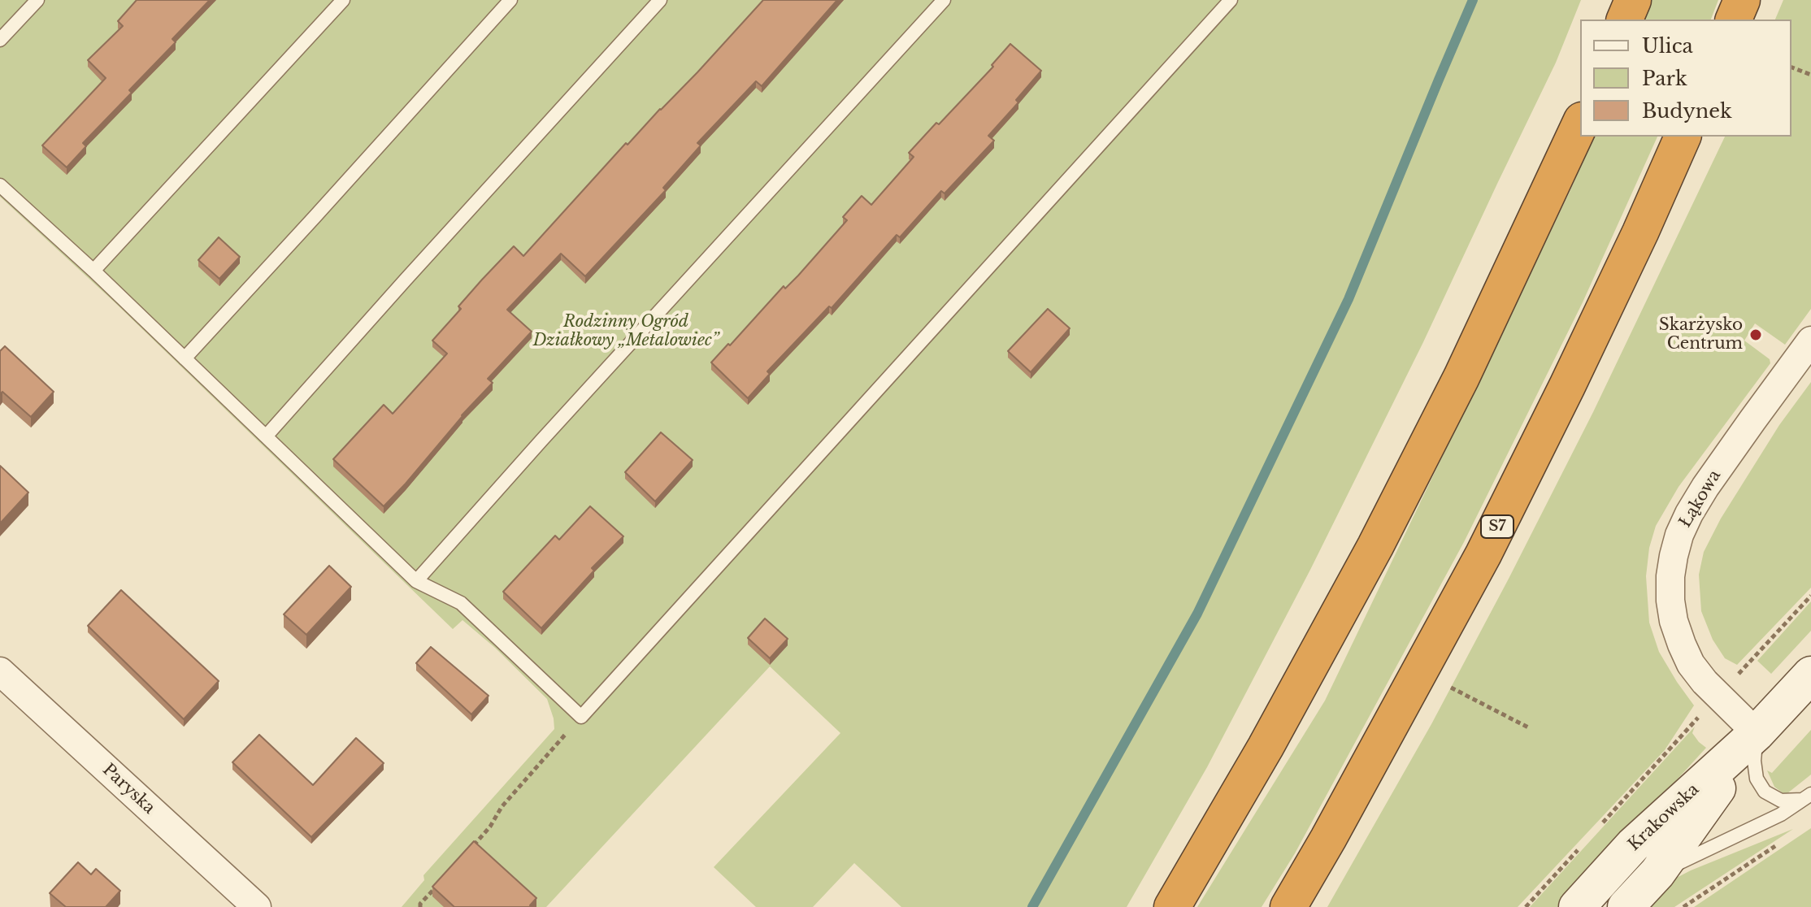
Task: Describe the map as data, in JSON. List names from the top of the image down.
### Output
{
  "streets": {
    "highway": ["S7"],
    "street": ["Łąkowa", "Paryska", "Krakowska"]
  },
  "crossings": [
    ["Łąkowa", "Krakowska"]
  ],
  "parks": ["Rodzinny Ogród Działkowy „Metalowiec”"],
  "places": ["Skarżysko Centrum"],
  "legend": ["Ulica", "Park", "Budynek"]
}
